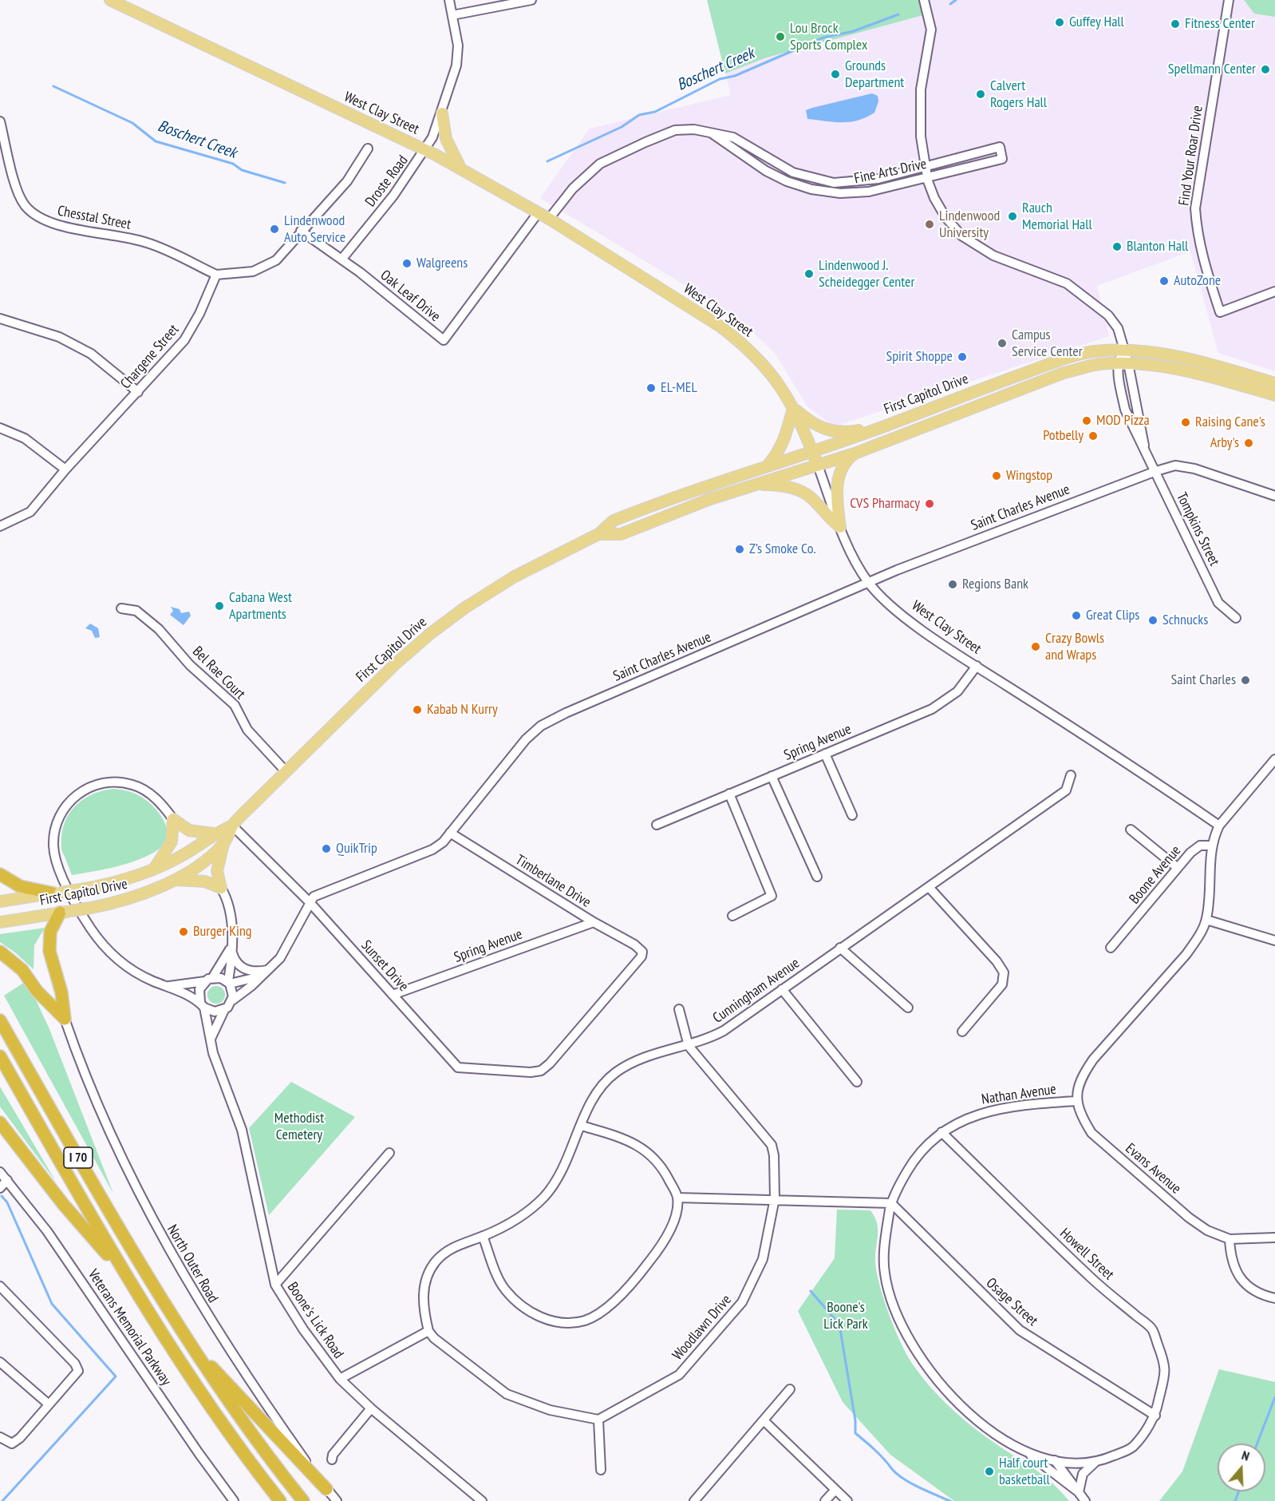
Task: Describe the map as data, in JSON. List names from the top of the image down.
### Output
{
  "streets": {
    "highway": ["I 70"],
    "main road": ["West Clay Street", "First Capitol Drive"],
    "street": [
      "Find Your Roar Drive",
      "Fine Arts Drive",
      "Droste Road",
      "Chesstal Street",
      "Oak Leaf Drive",
      "Chargene Street",
      "Saint Charles Avenue",
      "Tompkins Street",
      "Bel Rae Court",
      "Spring Avenue",
      "Boone Avenue",
      "Timberlane Drive",
      "Sunset Drive",
      "Cunningham Avenue",
      "Nathan Avenue",
      "Evans Avenue",
      "Howell Street",
      "North Outer Road",
      "Osage Street",
      "Boone's Lick Road",
      "Veterans Memorial Parkway",
      "Woodlawn Drive"
    ]
  },
  "crossings": [
    ["West Clay Street", "Fine Arts Drive"],
    ["West Clay Street", "Droste Road"],
    ["West Clay Street", "Oak Leaf Drive"],
    ["West Clay Street", "First Capitol Drive"],
    ["West Clay Street", "Saint Charles Avenue"],
    ["West Clay Street", "Spring Avenue"],
    ["Droste Road", "Oak Leaf Drive"],
    ["Chesstal Street", "Chargene Street"],
    ["First Capitol Drive", "Tompkins Street"],
    ["First Capitol Drive", "Bel Rae Court"],
    ["First Capitol Drive", "Sunset Drive"],
    ["Saint Charles Avenue", "Tompkins Street"],
    ["Saint Charles Avenue", "Timberlane Drive"],
    ["Saint Charles Avenue", "Sunset Drive"],
    ["Saint Charles Avenue", "Boone's Lick Road"],
    ["Spring Avenue", "Timberlane Drive"],
    ["Spring Avenue", "Sunset Drive"],
    ["Boone Avenue", "Nathan Avenue"],
    ["Timberlane Drive", "Sunset Drive"],
    ["Cunningham Avenue", "Woodlawn Drive"],
    ["Nathan Avenue", "Evans Avenue"],
    ["Nathan Avenue", "Howell Street"],
    ["Nathan Avenue", "Osage Street"],
    ["Howell Street", "Osage Street"]
  ],
  "water": ["Boschert Creek"],
  "parks": ["Methodist Cemetery", "Boone's Lick Park"],
  "places": [
    "Guffey Hall",
    "Fitness Center",
    "Lou Brock Sports Complex",
    "Spellmann Center",
    "Grounds Department",
    "Calvert Rogers Hall",
    "Rauch Memorial Hall",
    "Lindenwood University",
    "Lindenwood Auto Service",
    "Blanton Hall",
    "Walgreens",
    "Lindenwood J. Scheidegger Center",
    "AutoZone",
    "Campus Service Center",
    "Spirit Shoppe",
    "EL-MEL",
    "MOD Pizza",
    "Raising Cane's",
    "Potbelly",
    "Arby's",
    "Wingstop",
    "CVS Pharmacy",
    "Z’s Smoke Co.",
    "Regions Bank",
    "Cabana West Apartments",
    "Great Clips",
    "Schnucks",
    "Crazy Bowls and Wraps",
    "Saint Charles",
    "Kabab N Kurry",
    "QuikTrip",
    "Burger King",
    "Half court basketball"
  ],
  "north": "top"
}
